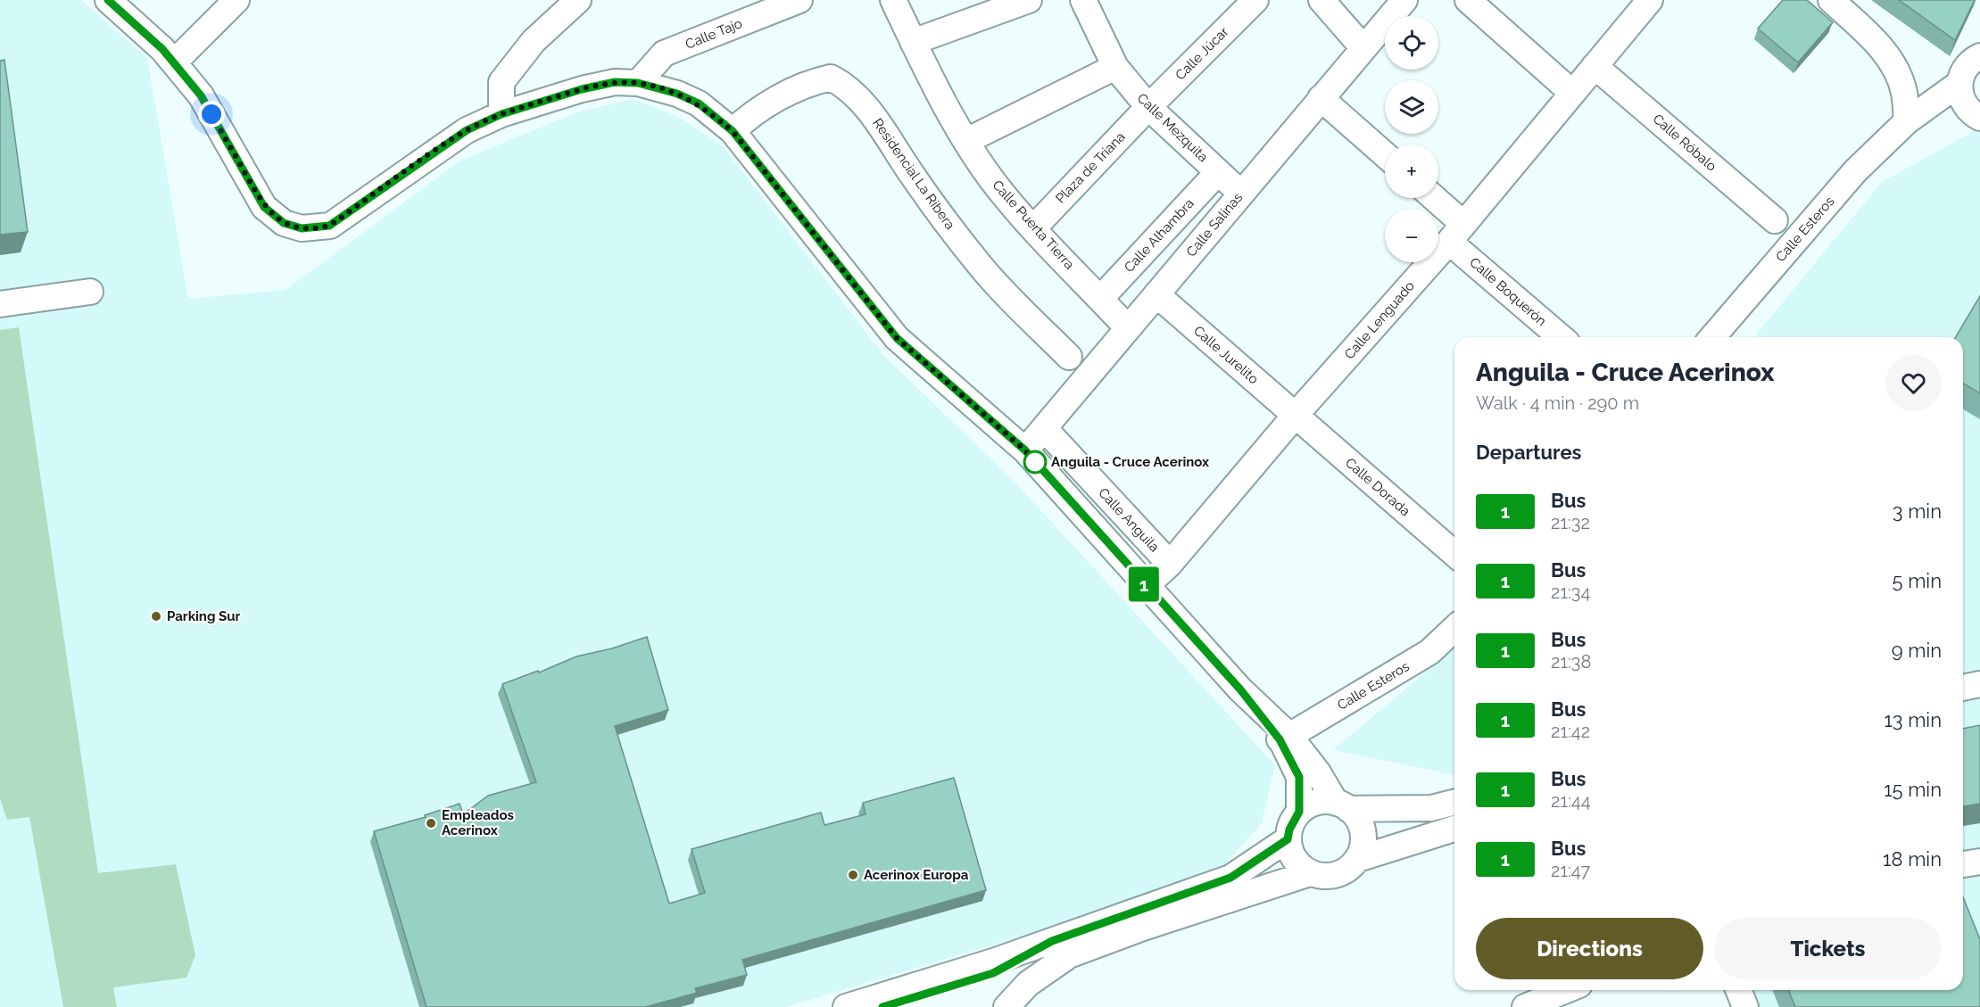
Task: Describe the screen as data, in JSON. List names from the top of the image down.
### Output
{
  "streets": {
    "street": [
      "Calle Tajo",
      "Calle Júcar",
      "Calle Mezquita",
      "Calle Róbalo",
      "Plaza de Triana",
      "Residencial La Ribera",
      "Calle Puerta Tierra",
      "Calle Salinas",
      "Calle Esteros",
      "Calle Alhambra",
      "Calle Boquerón",
      "Calle Lenguado",
      "Calle Jurelito",
      "Calle Dorada",
      "Calle Anguila"
    ]
  },
  "crossings": [
    ["Calle Júcar", "Calle Mezquita"],
    ["Calle Júcar", "Plaza de Triana"],
    ["Calle Mezquita", "Plaza de Triana"],
    ["Calle Mezquita", "Calle Salinas"],
    ["Calle Mezquita", "Calle Alhambra"],
    ["Calle Róbalo", "Calle Lenguado"],
    ["Plaza de Triana", "Calle Puerta Tierra"],
    ["Calle Puerta Tierra", "Calle Salinas"],
    ["Calle Puerta Tierra", "Calle Alhambra"],
    ["Calle Salinas", "Calle Jurelito"],
    ["Calle Salinas", "Calle Anguila"],
    ["Calle Boquerón", "Calle Lenguado"],
    ["Calle Lenguado", "Calle Jurelito"],
    ["Calle Lenguado", "Calle Dorada"],
    ["Calle Lenguado", "Calle Anguila"],
    ["Calle Jurelito", "Calle Dorada"]
  ],
  "places": [
    "Anguila - Cruce Acerinox",
    "Parking Sur",
    "Empleados Acerinox",
    "Acerinox Europa"
  ],
  "lines": ["bus line 1"],
  "page": {
    "on_map": "1",
    "map_buttons": ["+", "−"],
    "heading": [
      ["Anguila - Cruce Acerinox", "Walk · 4 min · 290 m"],
      "Departures"
    ],
    "list": [
      {
        "mark": "1",
        "name": "Bus",
        "note": "21:32",
        "value": "3 min"
      },
      {
        "mark": "1",
        "name": "Bus",
        "note": "21:34",
        "value": "5 min"
      },
      {
        "mark": "1",
        "name": "Bus",
        "note": "21:38",
        "value": "9 min"
      },
      {
        "mark": "1",
        "name": "Bus",
        "note": "21:42",
        "value": "13 min"
      },
      {
        "mark": "1",
        "name": "Bus",
        "note": "21:44",
        "value": "15 min"
      },
      {
        "mark": "1",
        "name": "Bus",
        "note": "21:47",
        "value": "18 min"
      }
    ],
    "buttons": ["Directions", "Tickets"]
  }
}
